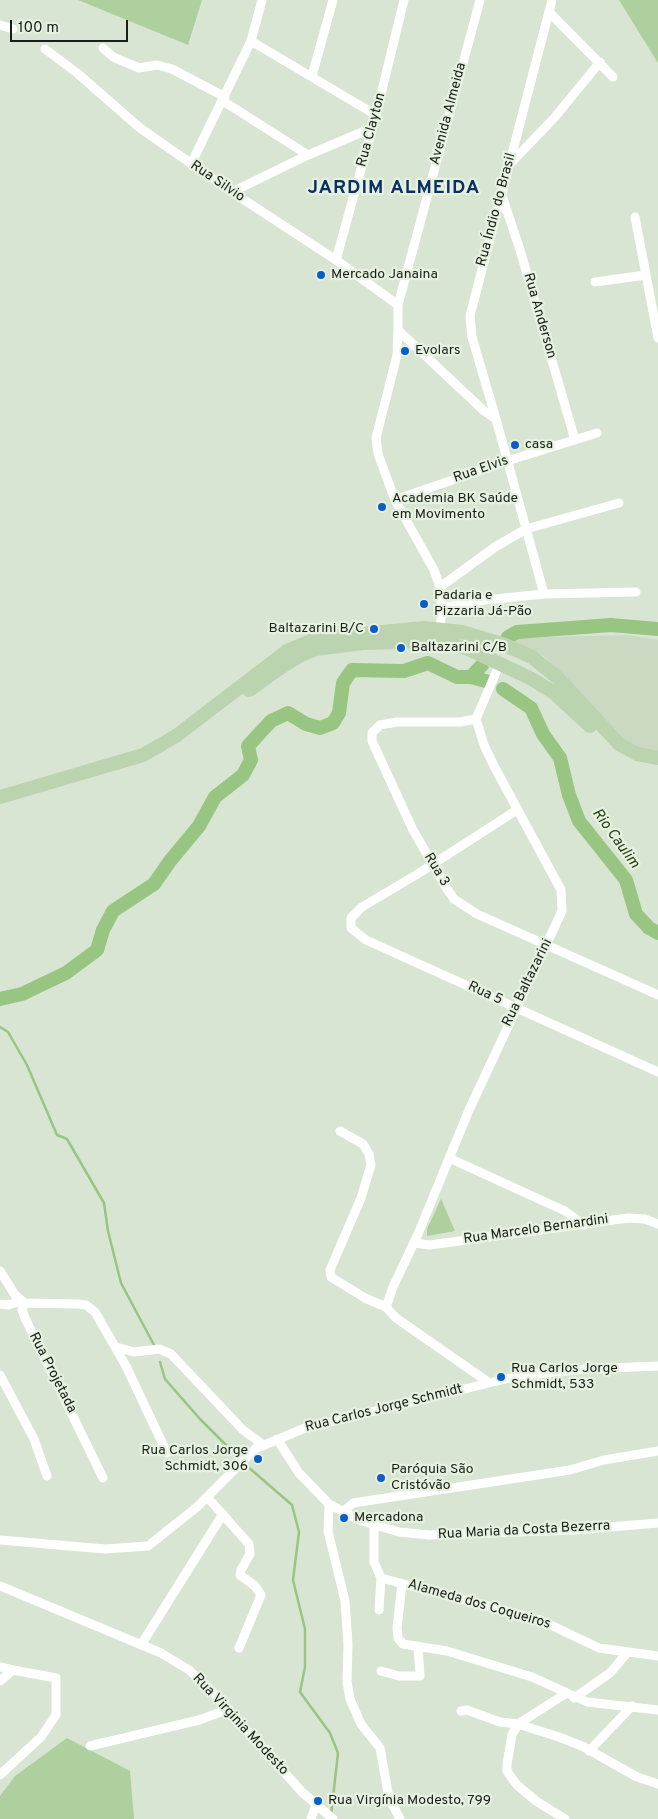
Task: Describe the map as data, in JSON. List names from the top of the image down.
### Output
{
  "streets": {
    "street": [
      "Avenida Almeida",
      "Rua Clayton",
      "Rua Silvio",
      "Rua Índio do Brasil",
      "Rua Anderson",
      "Rua Elvis",
      "Rua 3",
      "Rua Baltazarini",
      "Rua 5",
      "Rua Marcelo Bernardini",
      "Rua Projetada",
      "Rua Carlos Jorge Schmidt",
      "Rua Maria da Costa Bezerra",
      "Alameda dos Coqueiros",
      "Rua Virginia Modesto"
    ]
  },
  "crossings": [
    ["Avenida Almeida", "Rua Silvio"],
    ["Rua Clayton", "Rua Silvio"],
    ["Rua Índio do Brasil", "Rua Anderson"],
    ["Rua Anderson", "Rua Elvis"],
    ["Rua 3", "Rua Baltazarini"],
    ["Rua 3", "Rua 5"],
    ["Rua Baltazarini", "Rua 5"],
    ["Rua Baltazarini", "Rua Marcelo Bernardini"],
    ["Rua Carlos Jorge Schmidt", "Rua Maria da Costa Bezerra"]
  ],
  "districts": ["JARDIM ALMEIDA"],
  "water": ["Rio Caulim"],
  "places": [
    "Mercado Janaina",
    "Evolars",
    "casa",
    "Academia BK Saúde em Movimento",
    "Padaria e Pizzaria Já-Pão",
    "Baltazarini B/C",
    "Baltazarini C/B",
    "Rua Carlos Jorge Schmidt, 533",
    "Rua Carlos Jorge Schmidt, 306",
    "Paróquia São Cristóvão",
    "Mercadona",
    "Rua Virgínia Modesto, 799"
  ],
  "scale_bar": "100 m"
}
